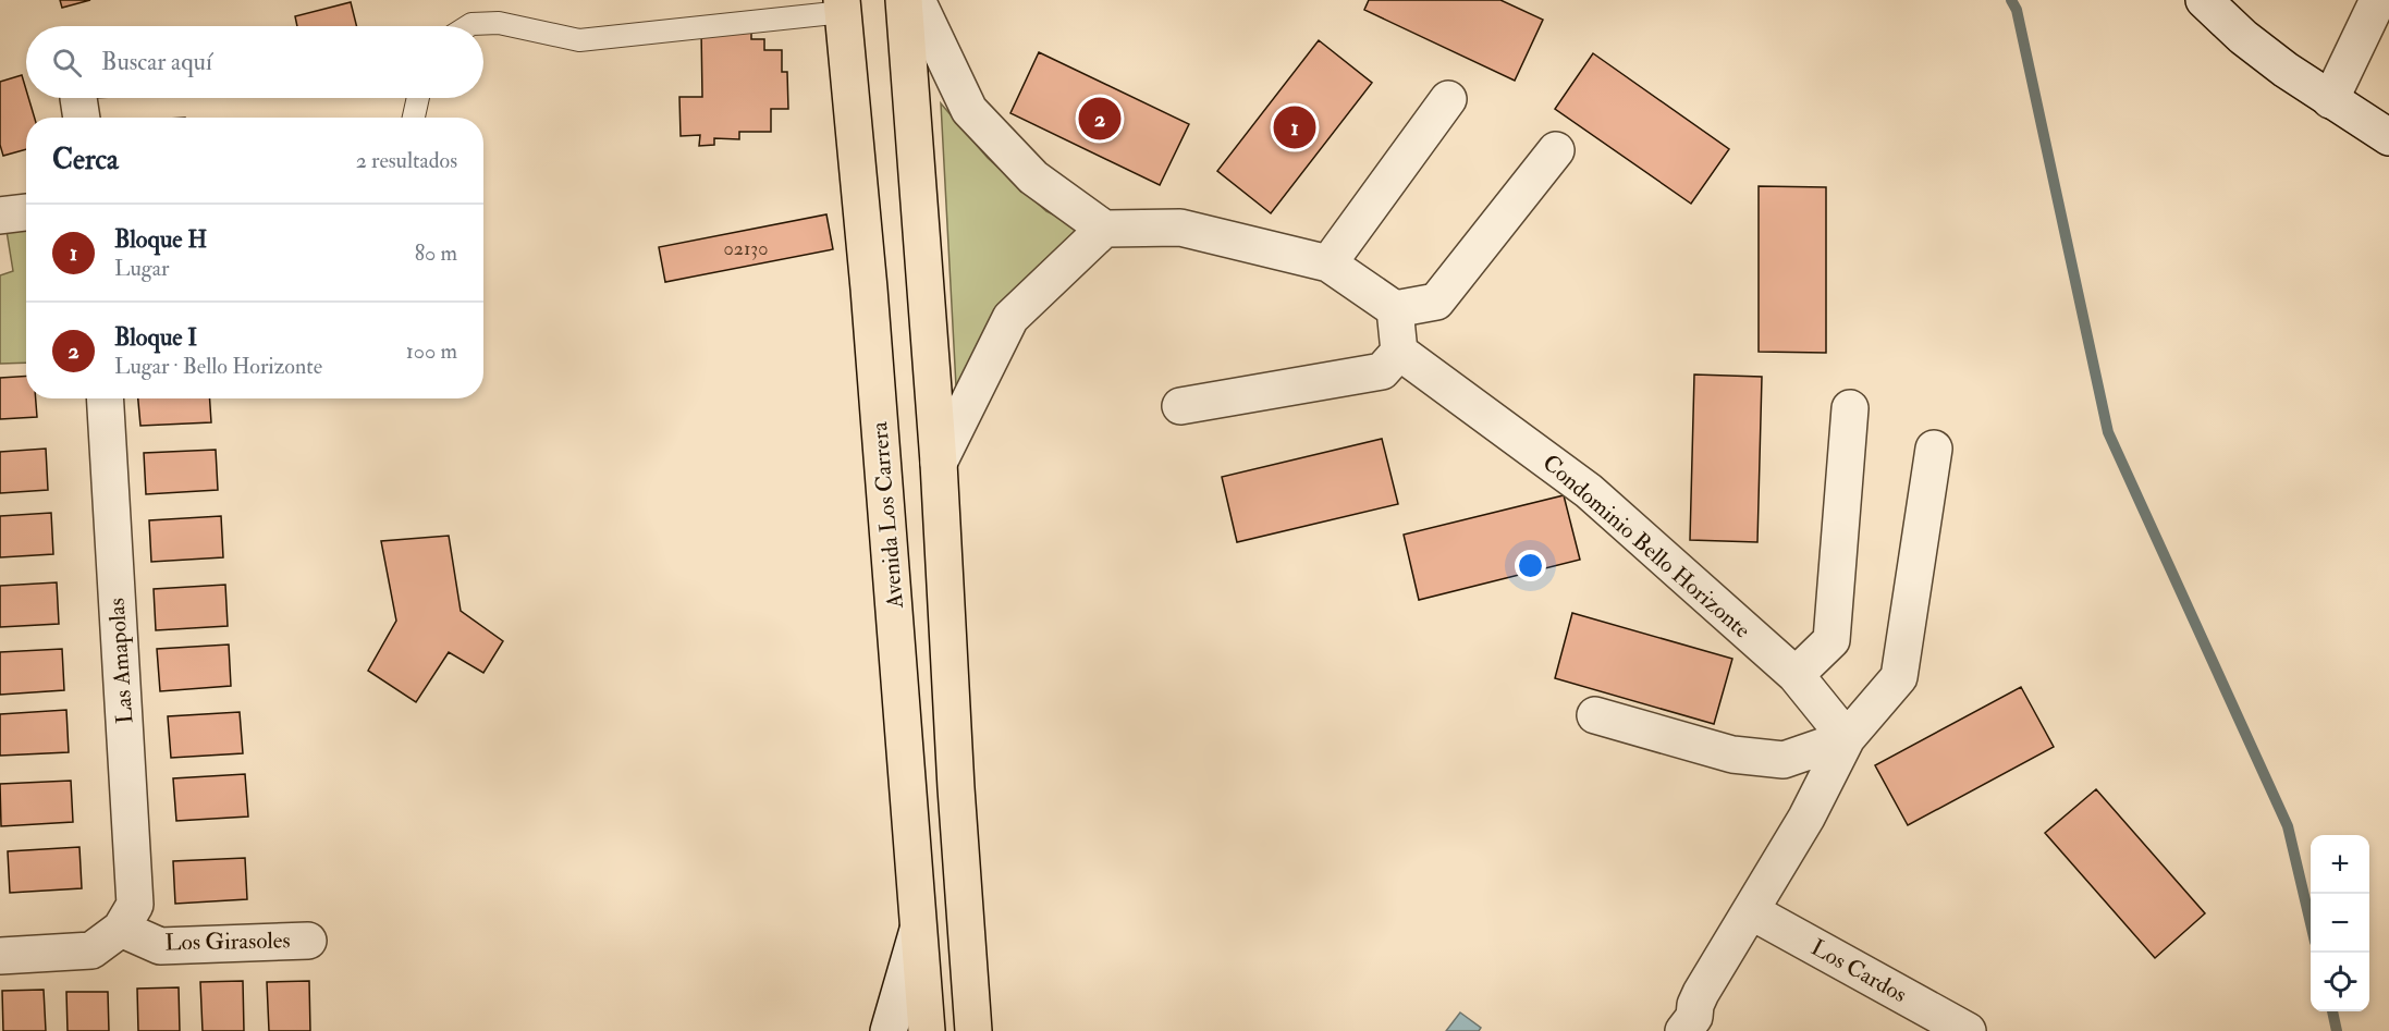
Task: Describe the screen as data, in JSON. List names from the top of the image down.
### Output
{
  "streets": {
    "main road": ["Avenida Los Carrera"],
    "street": [
      "Condominio Bello Horizonte",
      "Las Amapolas",
      "Los Girasoles",
      "Los Cardos"
    ]
  },
  "crossings": [
    ["Las Amapolas", "Los Girasoles"]
  ],
  "house_numbers": ["02130"],
  "page": {
    "search": "Buscar aquí",
    "pins": ["2", "1"],
    "heading": ["Cerca", "2 resultados"],
    "list": [
      {
        "mark": "1",
        "name": "Bloque H",
        "note": "Lugar",
        "value": "80 m"
      },
      {
        "mark": "2",
        "name": "Bloque I",
        "note": "Lugar · Bello Horizonte",
        "value": "100 m"
      }
    ],
    "map_buttons": ["+", "−"]
  }
}
